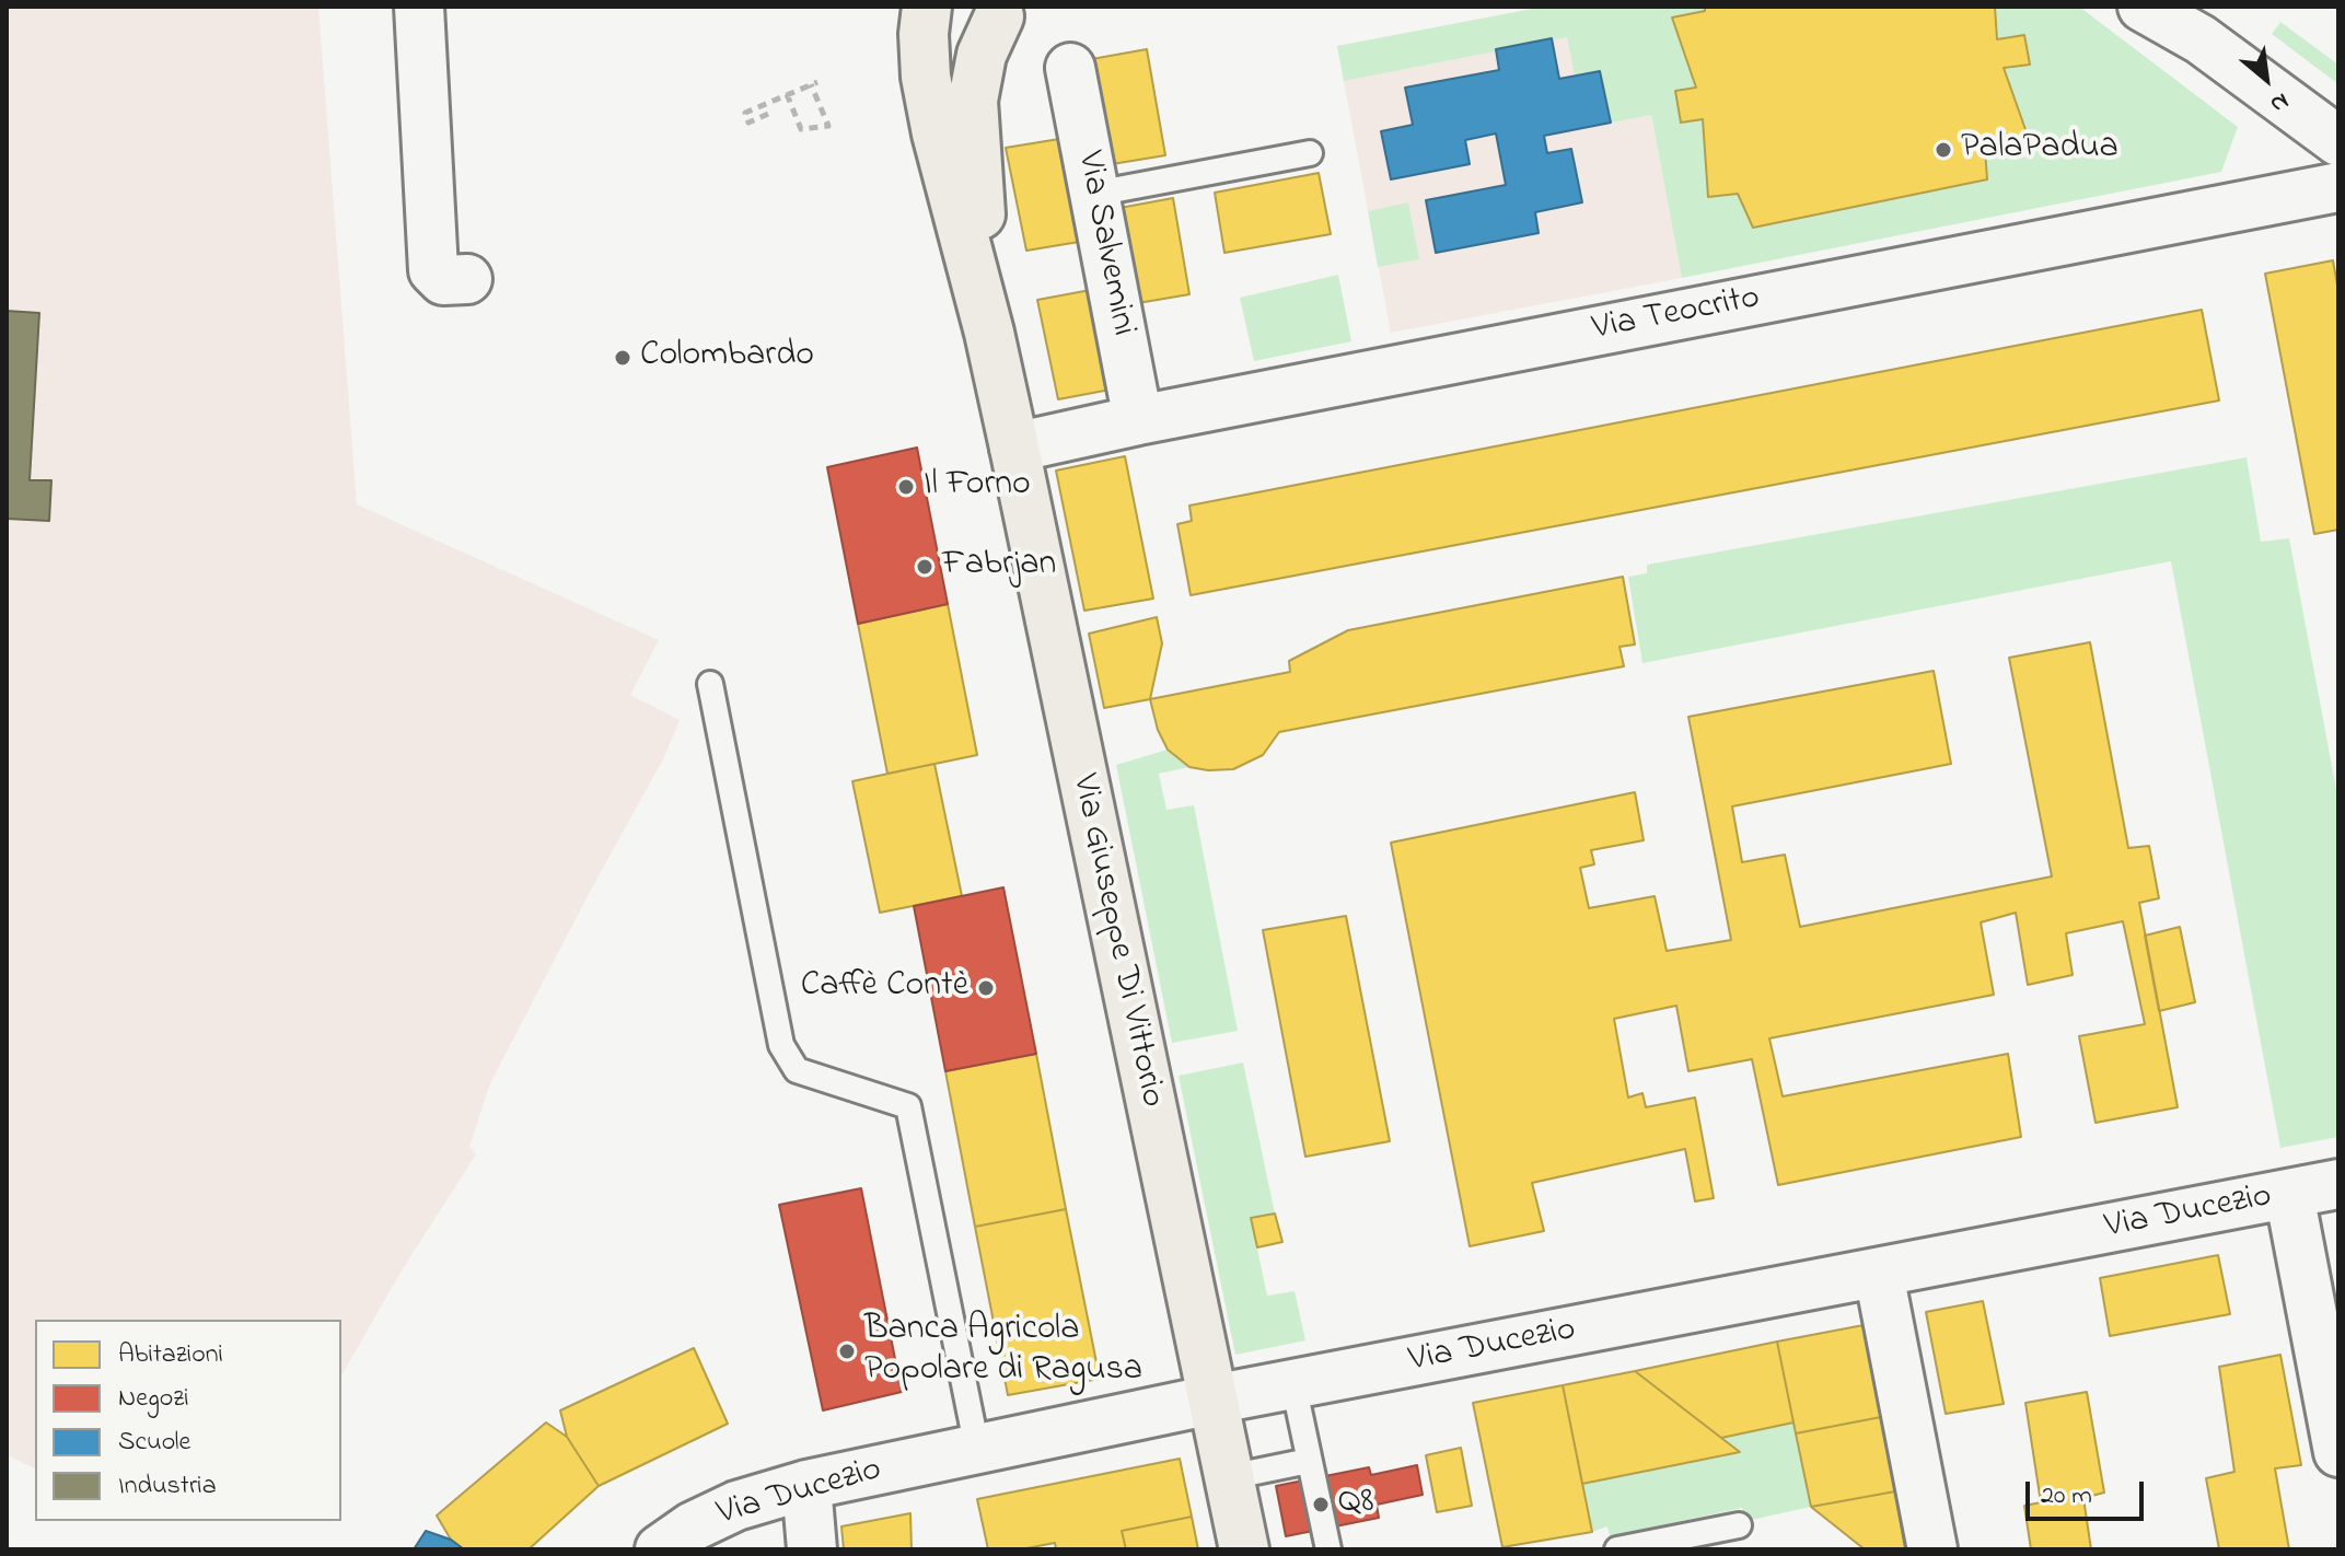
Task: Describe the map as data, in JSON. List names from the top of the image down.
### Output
{
  "streets": {
    "main road": ["Via Giuseppe Di Vittorio"],
    "street": ["Via Salvemini", "Via Teocrito", "Via Ducezio"]
  },
  "crossings": [
    ["Via Salvemini", "Via Teocrito"],
    ["Via Teocrito", "Via Giuseppe Di Vittorio"],
    ["Via Giuseppe Di Vittorio", "Via Ducezio"]
  ],
  "places": [
    "PalaPadua",
    "Colombardo",
    "Il Forno",
    "Fabrjan",
    "Caffè Contè",
    "Banca Agricola Popolare di Ragusa",
    "Q8"
  ],
  "legend": [
    "Abitazioni",
    "Negozi",
    "Scuole",
    "Industria"
  ],
  "scale_bar": "20 m",
  "north": "bottom right"
}
